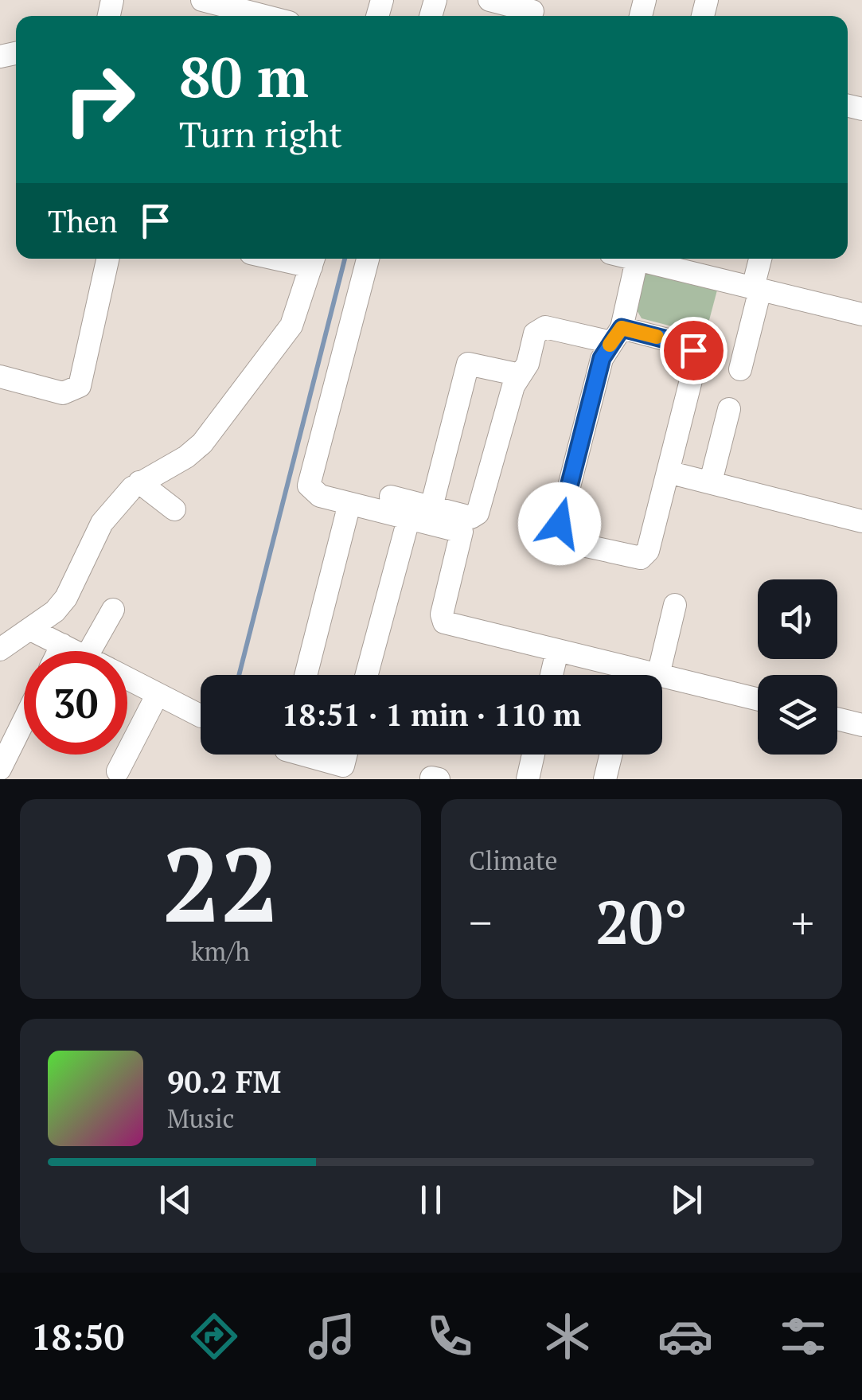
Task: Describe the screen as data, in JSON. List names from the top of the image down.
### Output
{
  "page": {
    "turn": ["80 m", "Turn right"],
    "then": "Then",
    "limit": "30",
    "trip": "18:51 · 1 min · 110 m",
    "tile": [
      ["22", "km/h"],
      "Climate"
    ],
    "heat": ["−", "20°", "+"],
    "song": ["90.2 FM", "Music"],
    "tabs": "18:50"
  }
}
